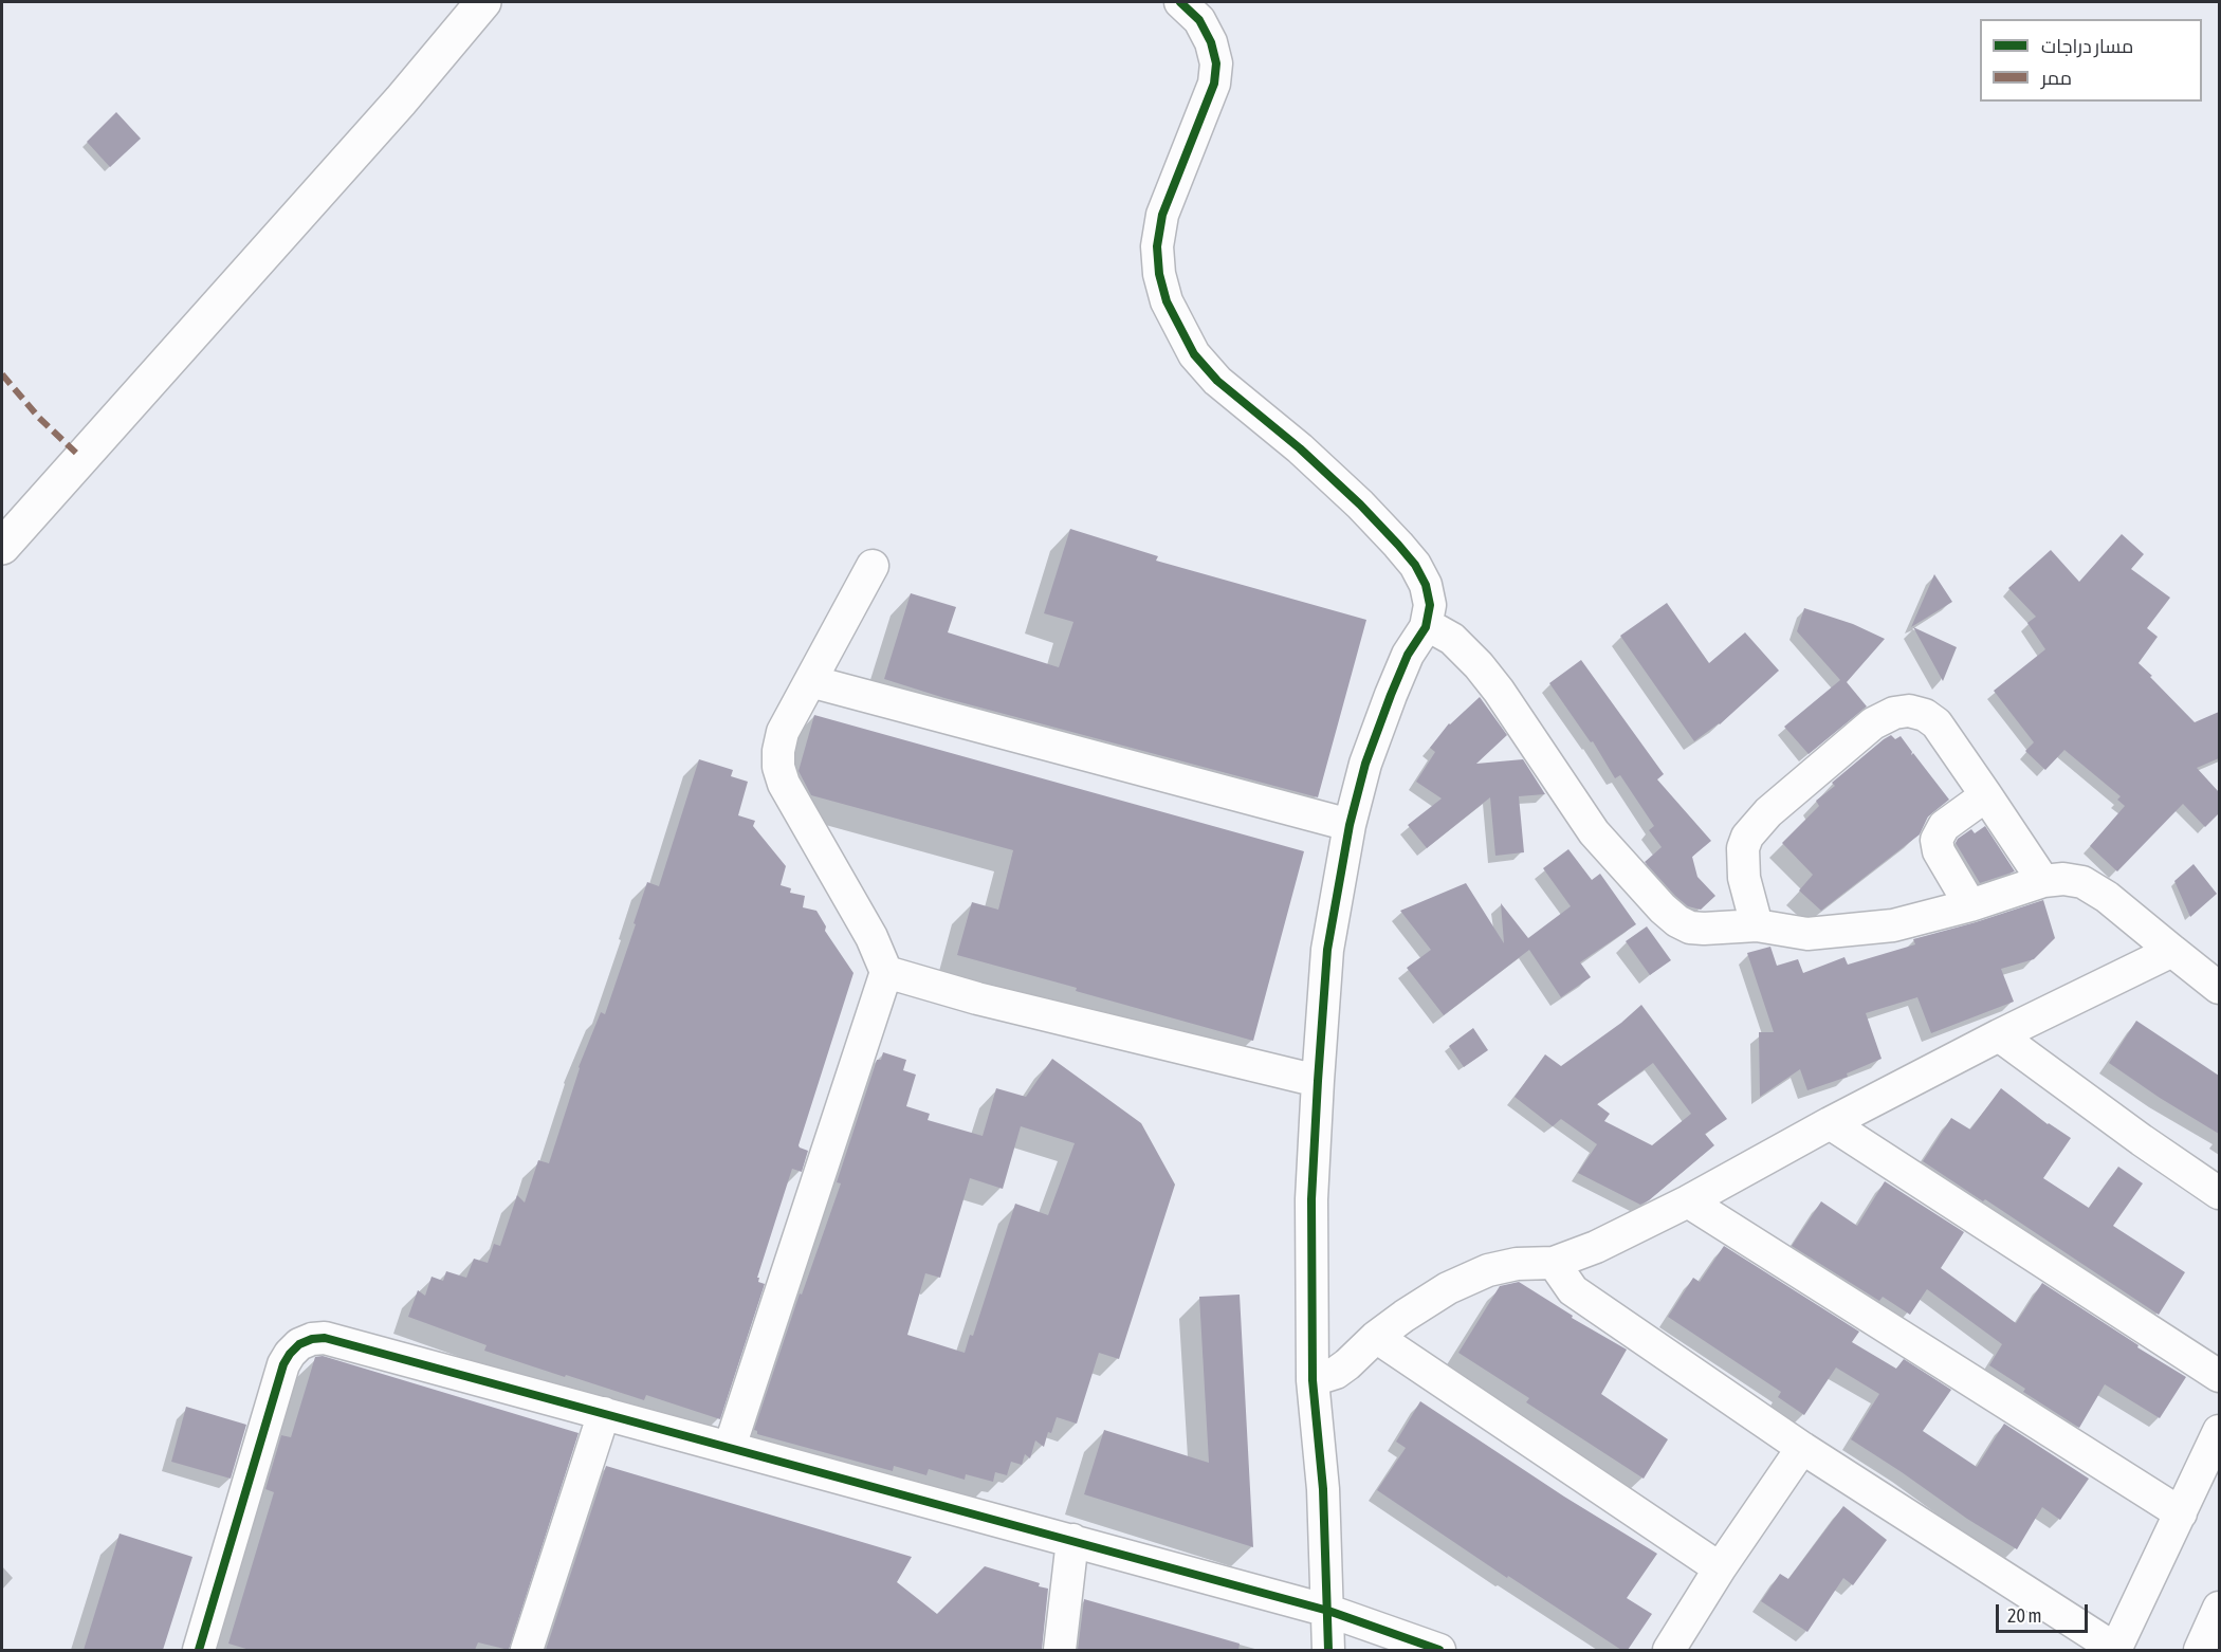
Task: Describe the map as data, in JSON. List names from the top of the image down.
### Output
{
  "legend": ["مسار دراجات", "ممر"],
  "scale_bar": "20 m"
}
